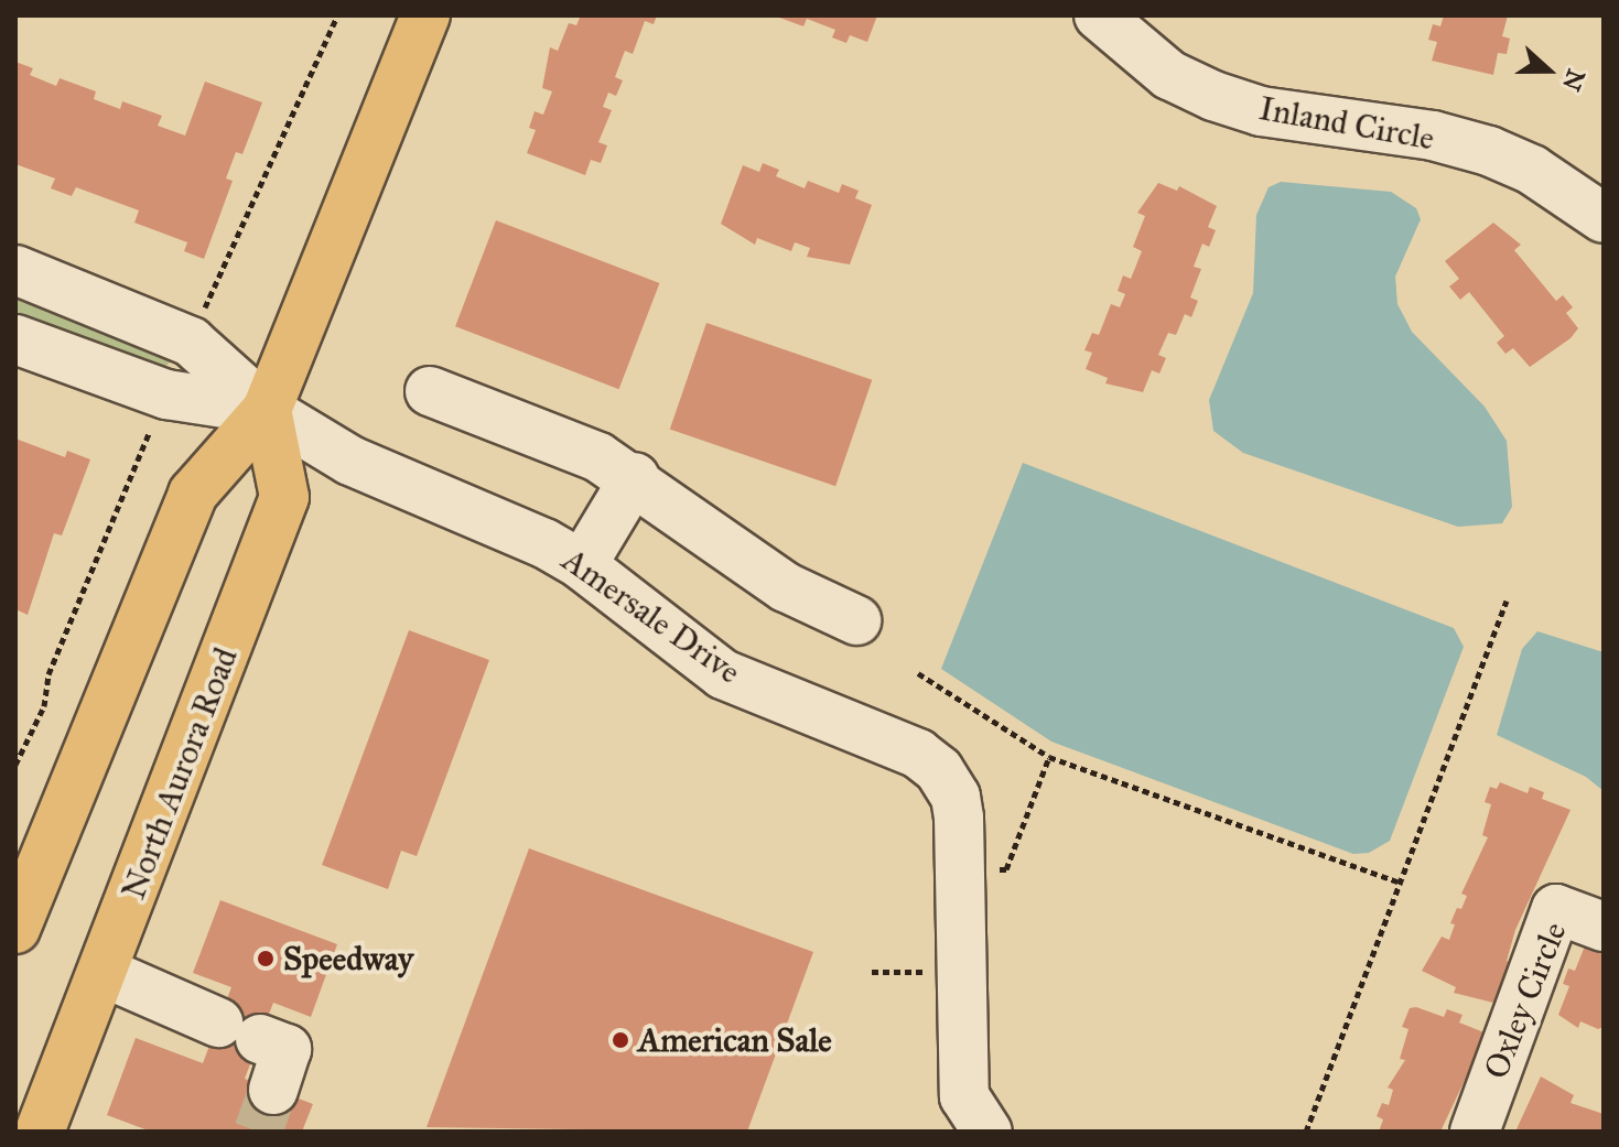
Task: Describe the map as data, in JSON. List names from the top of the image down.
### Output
{
  "streets": {
    "main road": ["North Aurora Road"],
    "street": ["Inland Circle", "Amersale Drive", "Oxley Circle"]
  },
  "crossings": [
    ["Amersale Drive", "North Aurora Road"]
  ],
  "places": ["Speedway", "American Sale"],
  "north": "right"
}
